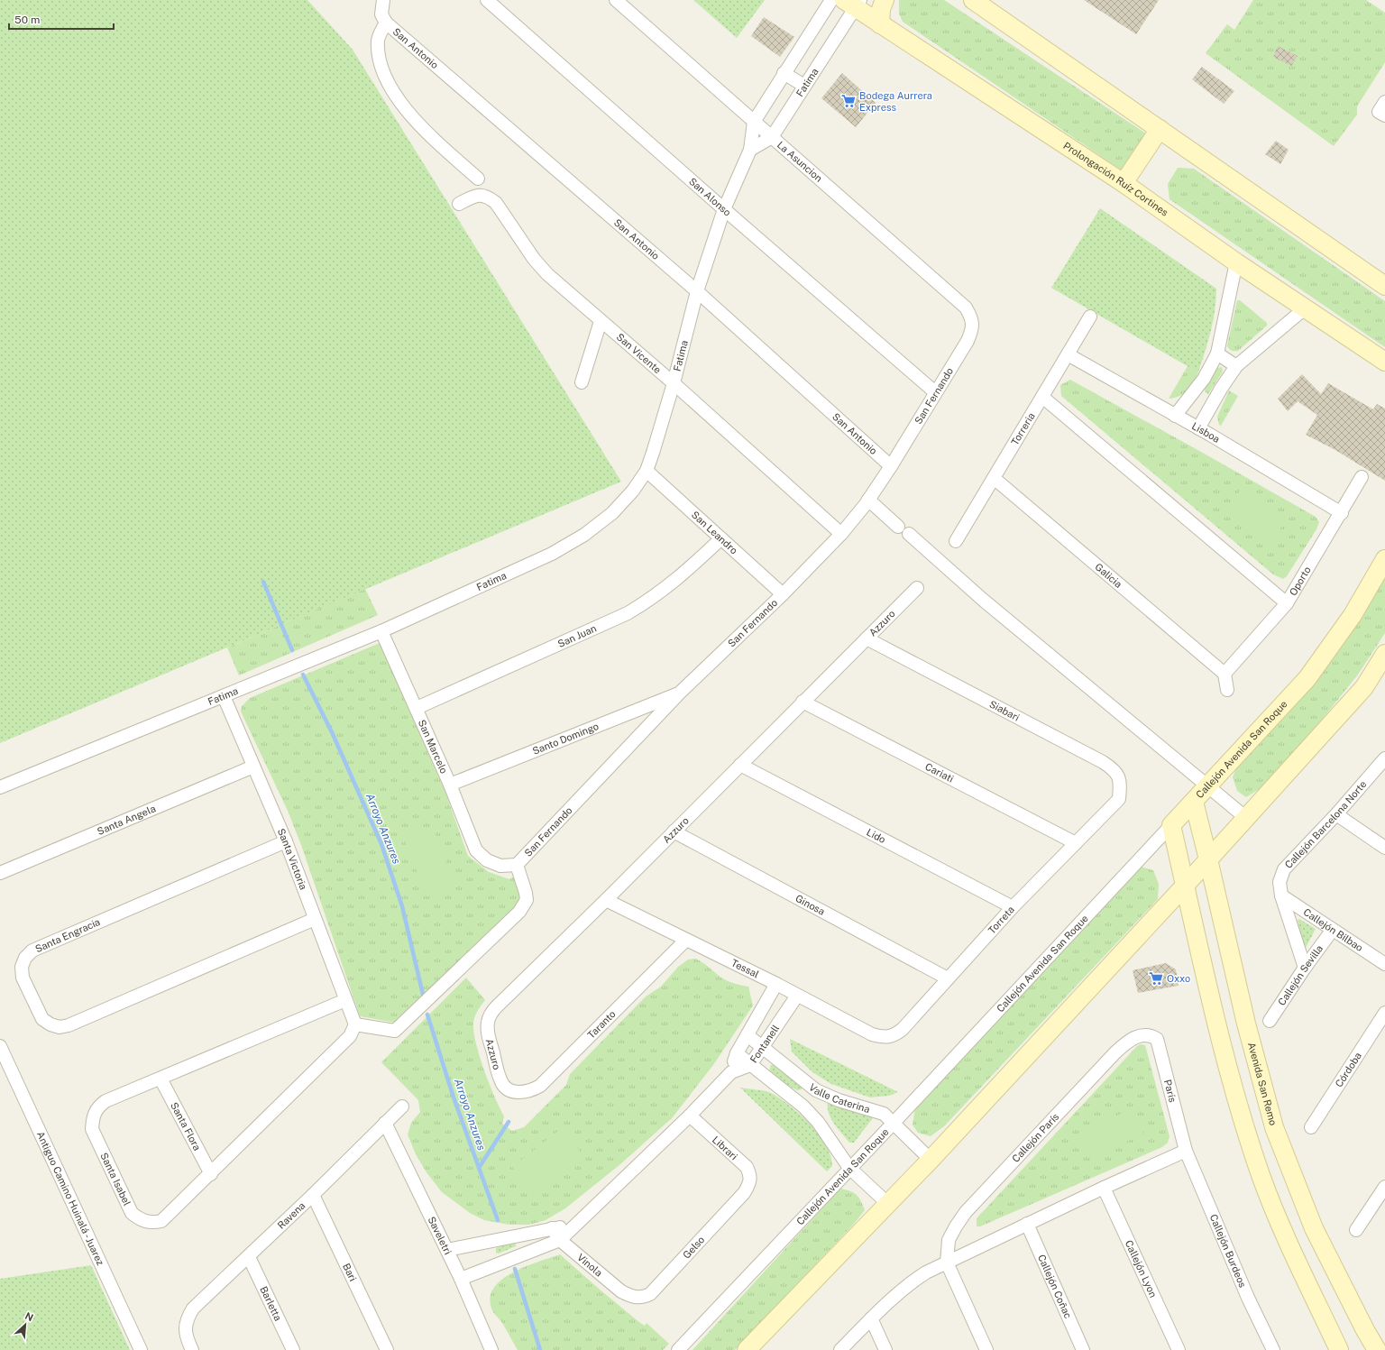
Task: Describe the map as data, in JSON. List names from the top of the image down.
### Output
{
  "streets": {
    "street": [
      "San Antonio",
      "Fatima",
      "La Asuncion",
      "Prolongación Ruíz Cortines",
      "San Alonso",
      "San Vicente",
      "San Fernando",
      "Torreria",
      "Lisboa",
      "San Leandro",
      "Galicia",
      "Oporto",
      "Azzuro",
      "San Juan",
      "Siabari",
      "Santo Domingo",
      "San Marcelo",
      "Callejón Avenida San Roque",
      "Cariati",
      "Santa Angela",
      "Callejón Barcelona Norte",
      "Lido",
      "Santa Victoria",
      "Ginosa",
      "Torreta",
      "Callejón Bilbao",
      "Santa Engracia",
      "Tessal",
      "Callejón Sevilla",
      "Taranto",
      "Fontanell",
      "Córdoba",
      "Avenida San Remo",
      "París",
      "Valle Caterina",
      "Santa Flora",
      "Callejón París",
      "Librari",
      "Santa Isabel",
      "Antiguo Camino Huinalá - Juarez",
      "Ravena",
      "Saveletri",
      "Gelso",
      "Callejón Burdeos",
      "Vinola",
      "Callejón Lyon",
      "Bari",
      "Callejón Coñac",
      "Barletta"
    ]
  },
  "crossings": [
    ["San Antonio", "Fatima"],
    ["San Antonio", "San Fernando"],
    ["Fatima", "La Asuncion"],
    ["Fatima", "Prolongación Ruíz Cortines"],
    ["Fatima", "San Alonso"],
    ["Fatima", "San Vicente"],
    ["Fatima", "San Leandro"],
    ["Fatima", "San Marcelo"],
    ["Fatima", "Santa Victoria"],
    ["La Asuncion", "San Fernando"],
    ["San Alonso", "San Fernando"],
    ["San Vicente", "San Fernando"],
    ["San Fernando", "San Leandro"],
    ["San Fernando", "Santo Domingo"],
    ["San Fernando", "San Marcelo"],
    ["Torreria", "Lisboa"],
    ["Torreria", "Galicia"],
    ["Lisboa", "Oporto"],
    ["San Leandro", "San Juan"],
    ["Galicia", "Oporto"],
    ["Azzuro", "Siabari"],
    ["Azzuro", "Cariati"],
    ["Azzuro", "Lido"],
    ["Azzuro", "Ginosa"],
    ["Azzuro", "Tessal"],
    ["Azzuro", "Taranto"],
    ["San Juan", "San Marcelo"],
    ["Siabari", "Torreta"],
    ["Santo Domingo", "San Marcelo"],
    ["Callejón Avenida San Roque", "Avenida San Remo"],
    ["Callejón Avenida San Roque", "Valle Caterina"],
    ["Cariati", "Torreta"],
    ["Santa Angela", "Santa Victoria"],
    ["Callejón Barcelona Norte", "Callejón Bilbao"],
    ["Callejón Barcelona Norte", "Callejón Sevilla"],
    ["Lido", "Torreta"],
    ["Santa Victoria", "Santa Engracia"],
    ["Santa Victoria", "Santa Isabel"],
    ["Ginosa", "Torreta"],
    ["Torreta", "Tessal"],
    ["Callejón Bilbao", "Callejón Sevilla"],
    ["Tessal", "Taranto"],
    ["Tessal", "Fontanell"],
    ["Fontanell", "Valle Caterina"],
    ["París", "Callejón París"],
    ["París", "Callejón Burdeos"],
    ["Santa Flora", "Santa Isabel"],
    ["Librari", "Gelso"],
    ["Ravena", "Saveletri"],
    ["Ravena", "Bari"],
    ["Ravena", "Barletta"],
    ["Gelso", "Vinola"]
  ],
  "water": ["Arroyo Anzures"],
  "places": {
    "supermarket": ["Bodega Aurrera Express", "Oxxo"]
  },
  "scale_bar": "50 m",
  "north": "top right"
}
